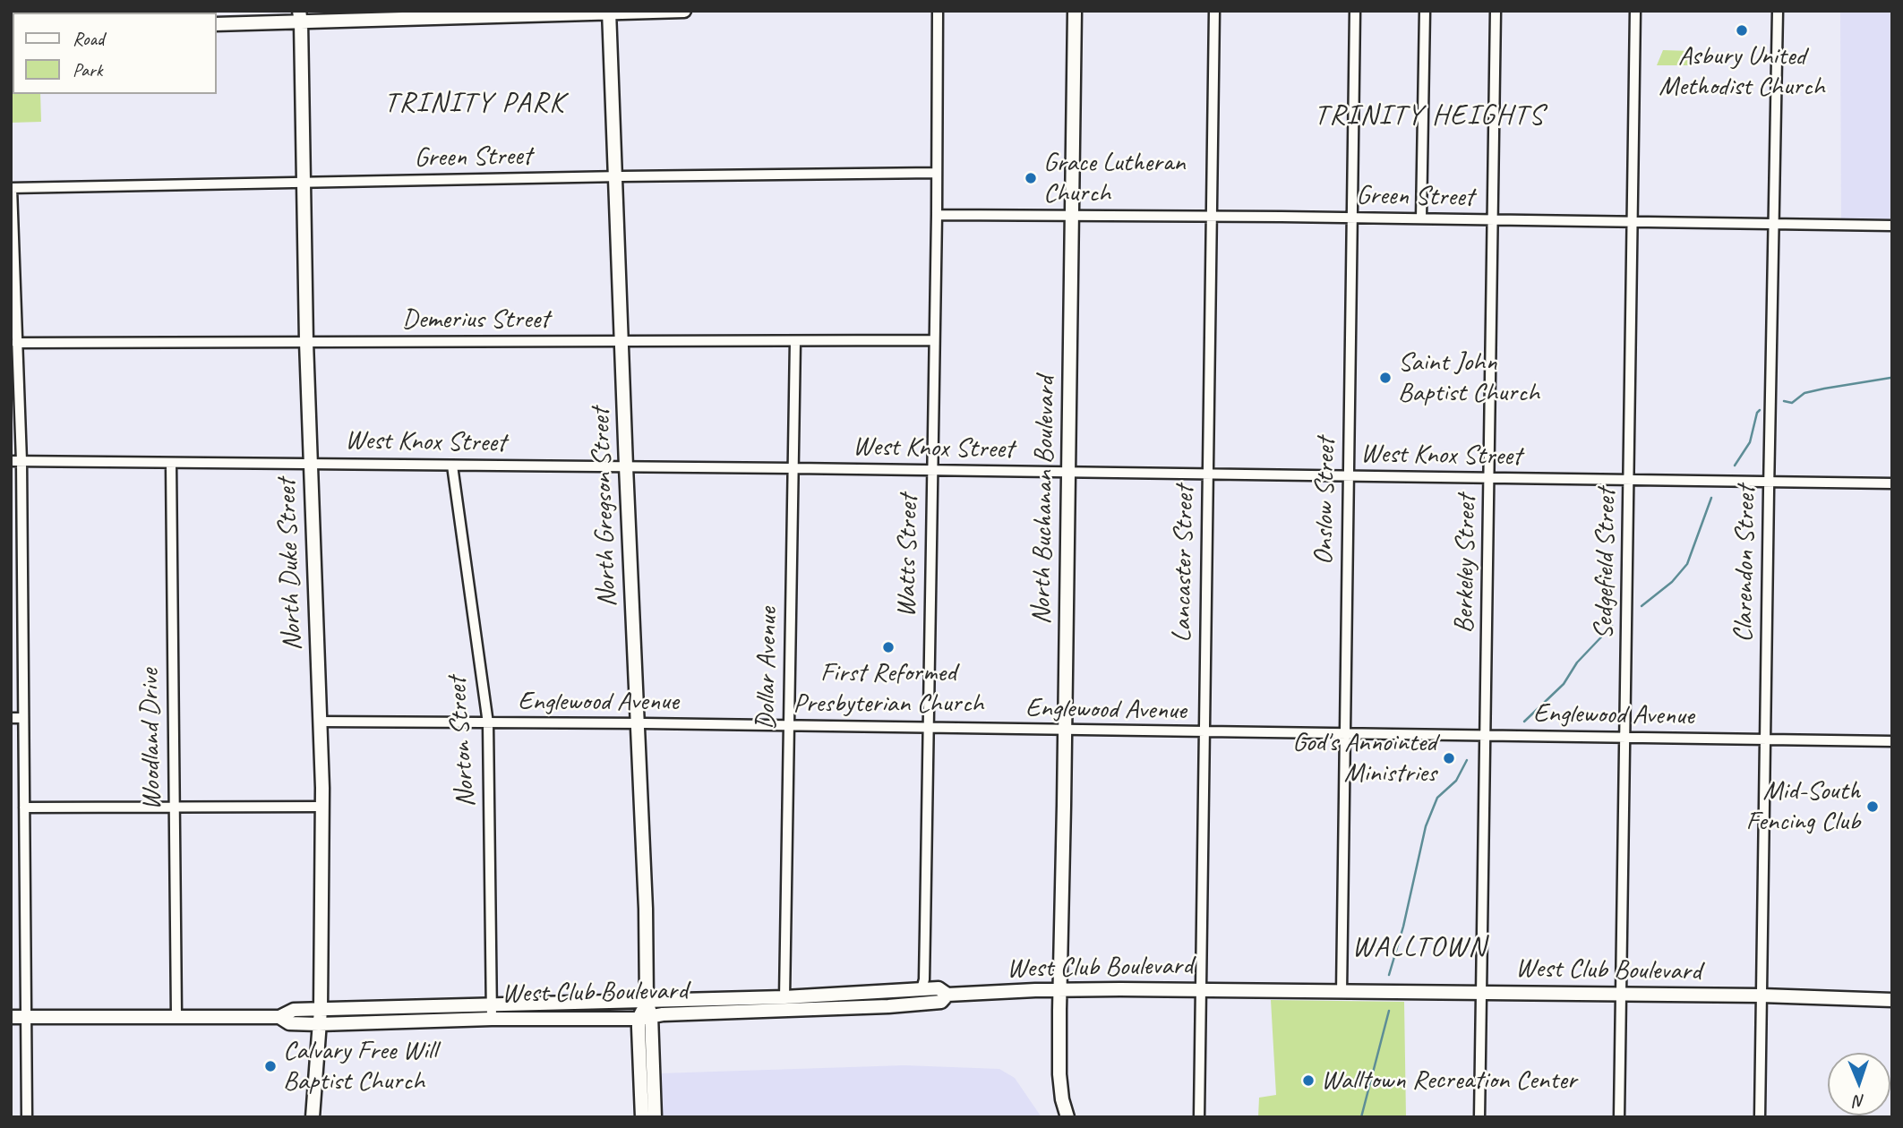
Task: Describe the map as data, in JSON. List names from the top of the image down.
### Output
{
  "streets": {
    "main road": [
      "North Buchanan Boulevard",
      "North Gregson Street",
      "North Duke Street",
      "West Club Boulevard"
    ],
    "street": [
      "Green Street",
      "Demerius Street",
      "West Knox Street",
      "Onslow Street",
      "Watts Street",
      "Lancaster Street",
      "Berkeley Street",
      "Sedgefield Street",
      "Clarendon Street",
      "Dollar Avenue",
      "Englewood Avenue",
      "Woodland Drive",
      "Norton Street"
    ]
  },
  "crossings": [
    ["Green Street", "North Buchanan Boulevard"],
    ["Green Street", "Onslow Street"],
    ["Green Street", "North Gregson Street"],
    ["Green Street", "Watts Street"],
    ["Green Street", "Lancaster Street"],
    ["Green Street", "Berkeley Street"],
    ["Green Street", "Sedgefield Street"],
    ["Green Street", "Clarendon Street"],
    ["Green Street", "North Duke Street"],
    ["Demerius Street", "North Gregson Street"],
    ["Demerius Street", "Watts Street"],
    ["Demerius Street", "North Duke Street"],
    ["Demerius Street", "Dollar Avenue"],
    ["West Knox Street", "North Buchanan Boulevard"],
    ["West Knox Street", "Onslow Street"],
    ["West Knox Street", "North Gregson Street"],
    ["West Knox Street", "Watts Street"],
    ["West Knox Street", "Lancaster Street"],
    ["West Knox Street", "Berkeley Street"],
    ["West Knox Street", "Sedgefield Street"],
    ["West Knox Street", "Clarendon Street"],
    ["West Knox Street", "North Duke Street"],
    ["West Knox Street", "Dollar Avenue"],
    ["West Knox Street", "Woodland Drive"],
    ["West Knox Street", "Norton Street"],
    ["North Buchanan Boulevard", "Englewood Avenue"],
    ["North Buchanan Boulevard", "West Club Boulevard"],
    ["Onslow Street", "Englewood Avenue"],
    ["Onslow Street", "West Club Boulevard"],
    ["North Gregson Street", "Englewood Avenue"],
    ["North Gregson Street", "West Club Boulevard"],
    ["Watts Street", "Englewood Avenue"],
    ["Watts Street", "West Club Boulevard"],
    ["Lancaster Street", "Englewood Avenue"],
    ["Lancaster Street", "West Club Boulevard"],
    ["Berkeley Street", "Englewood Avenue"],
    ["Berkeley Street", "West Club Boulevard"],
    ["Sedgefield Street", "Englewood Avenue"],
    ["Sedgefield Street", "West Club Boulevard"],
    ["Clarendon Street", "Englewood Avenue"],
    ["Clarendon Street", "West Club Boulevard"],
    ["North Duke Street", "Englewood Avenue"],
    ["North Duke Street", "West Club Boulevard"],
    ["Dollar Avenue", "Englewood Avenue"],
    ["Dollar Avenue", "West Club Boulevard"],
    ["Englewood Avenue", "Norton Street"],
    ["Woodland Drive", "West Club Boulevard"],
    ["Norton Street", "West Club Boulevard"]
  ],
  "districts": ["TRINITY PARK", "TRINITY HEIGHTS", "WALLTOWN"],
  "places": [
    "Asbury United Methodist Church",
    "Grace Lutheran Church",
    "Saint John Baptist Church",
    "First Reformed Presbyterian Church",
    "God's Annointed Ministries",
    "Mid-South Fencing Club",
    "Calvary Free Will Baptist Church",
    "Walltown Recreation Center"
  ],
  "legend": ["Road", "Park"],
  "north": "bottom"
}
